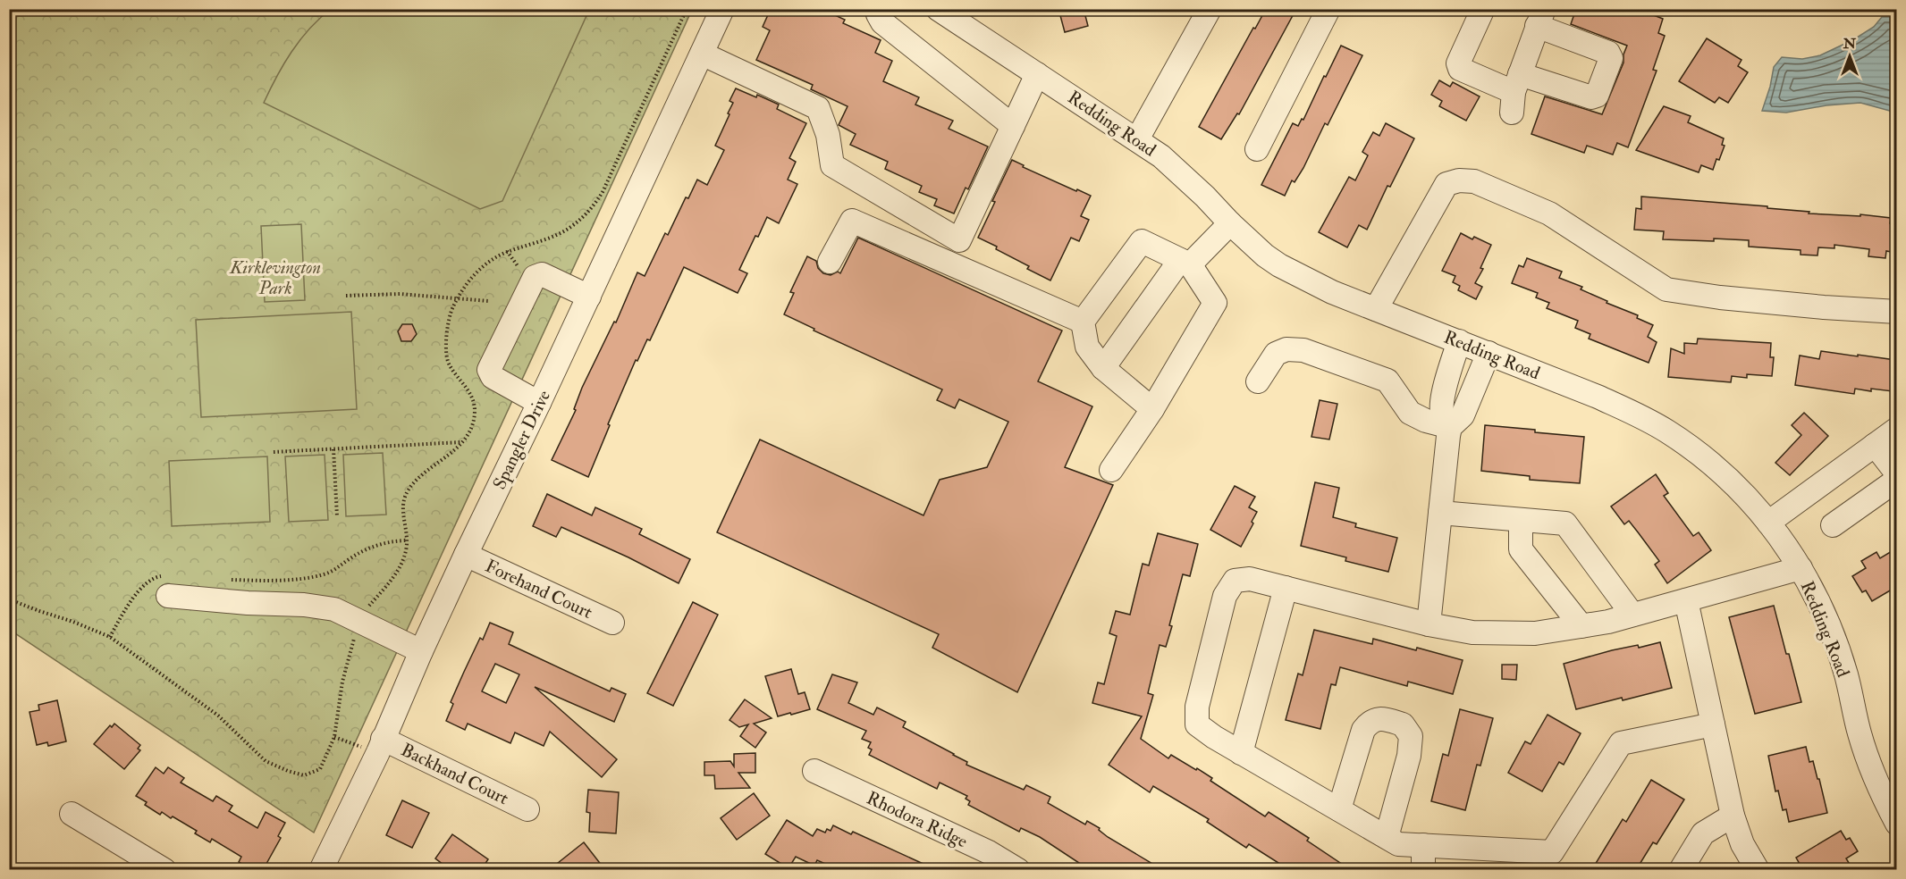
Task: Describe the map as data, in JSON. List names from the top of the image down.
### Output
{
  "streets": {
    "street": [
      "Redding Road",
      "Spangler Drive",
      "Forehand Court",
      "Backhand Court",
      "Rhodora Ridge"
    ]
  },
  "crossings": [
    ["Spangler Drive", "Forehand Court"],
    ["Spangler Drive", "Backhand Court"]
  ],
  "parks": ["Kirklevington Park"],
  "north": "top"
}
